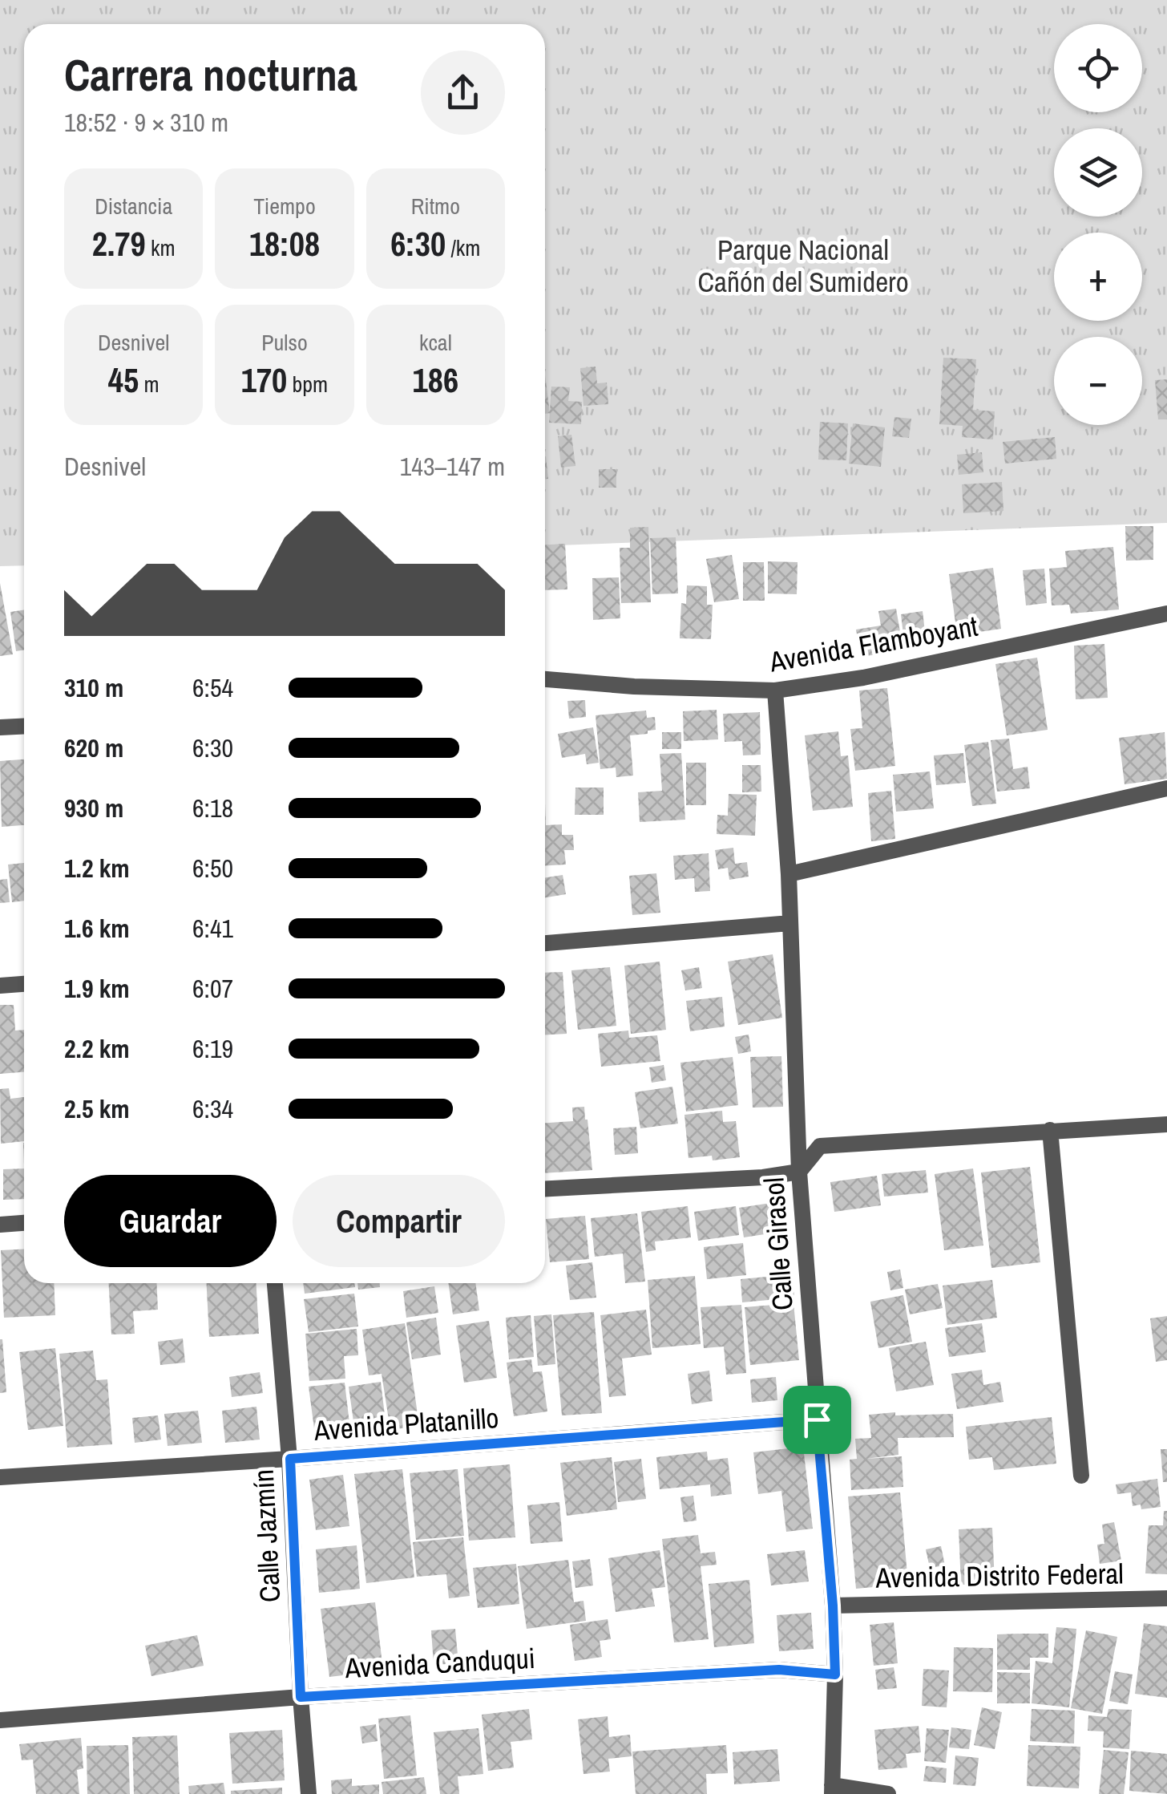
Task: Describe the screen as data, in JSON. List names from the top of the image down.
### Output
{
  "streets": {
    "street": [
      "Avenida Flamboyant",
      "Calle Girasol",
      "Avenida Platanillo",
      "Calle Jazmín",
      "Avenida Distrito Federal",
      "Avenida Canduqui"
    ]
  },
  "crossings": [
    ["Avenida Flamboyant", "Calle Girasol"],
    ["Calle Girasol", "Avenida Platanillo"],
    ["Calle Girasol", "Avenida Distrito Federal"],
    ["Calle Girasol", "Avenida Canduqui"],
    ["Avenida Platanillo", "Calle Jazmín"],
    ["Calle Jazmín", "Avenida Canduqui"]
  ],
  "parks": ["Parque Nacional Cañón del Sumidero"],
  "page": {
    "map_buttons": ["+", "−"],
    "heading": ["Carrera nocturna", "18:52 · 9 × 310 m"],
    "stats": [
      ["Distancia", "2.79 km"],
      ["Tiempo", "18:08"],
      ["Ritmo", "6:30 /km"],
      ["Desnivel", "45 m"],
      ["Pulso", "170 bpm"],
      ["kcal", "186"]
    ],
    "chart": ["Desnivel", "143–147 m"],
    "list": [
      {
        "name": "310 m",
        "note": "6:54"
      },
      {
        "name": "620 m",
        "note": "6:30"
      },
      {
        "name": "930 m",
        "note": "6:18"
      },
      {
        "name": "1.2 km",
        "note": "6:50"
      },
      {
        "name": "1.6 km",
        "note": "6:41"
      },
      {
        "name": "1.9 km",
        "note": "6:07"
      },
      {
        "name": "2.2 km",
        "note": "6:19"
      },
      {
        "name": "2.5 km",
        "note": "6:34"
      }
    ],
    "buttons": ["Guardar", "Compartir"]
  }
}
